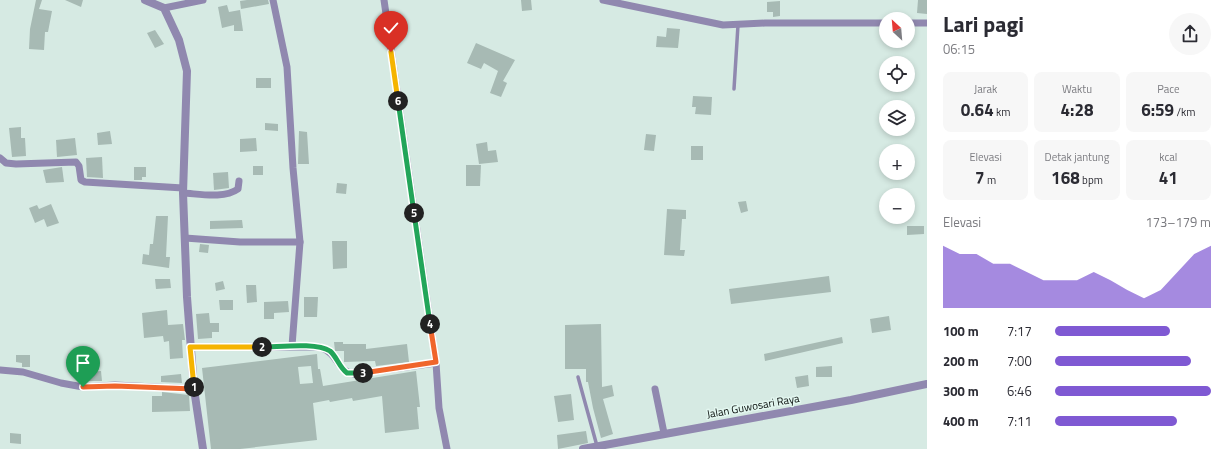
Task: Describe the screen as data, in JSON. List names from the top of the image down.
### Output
{
  "streets": {
    "street": ["Jalan Guwosari Raya"]
  },
  "north": "top left",
  "page": {
    "heading": ["Lari pagi", "06:15"],
    "map_buttons": ["+", "−"],
    "stats": [
      ["Jarak", "0.64 km"],
      ["Waktu", "4:28"],
      ["Pace", "6:59 /km"],
      ["Elevasi", "7 m"],
      ["Detak jantung", "168 bpm"],
      ["kcal", "41"]
    ],
    "pins": [
      "6",
      "5",
      "4",
      "2",
      "3",
      "1"
    ],
    "chart": ["Elevasi", "173–179 m"],
    "list": [
      {
        "name": "100 m",
        "note": "7:17"
      },
      {
        "name": "200 m",
        "note": "7:00"
      },
      {
        "name": "300 m",
        "note": "6:46"
      },
      {
        "name": "400 m",
        "note": "7:11"
      }
    ]
  }
}
